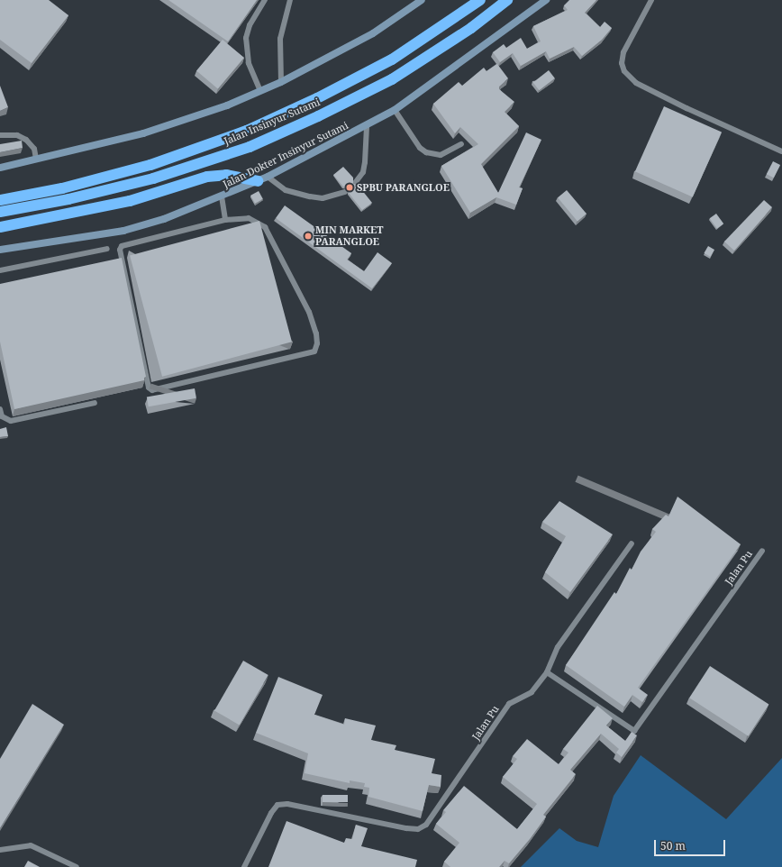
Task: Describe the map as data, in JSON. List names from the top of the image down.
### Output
{
  "streets": {
    "highway": ["Jalan Insinyur Sutami"],
    "street": ["Jalan Dokter Insinyur Sutami"],
    "lane": ["Jalan Pu"]
  },
  "places": ["SPBU PARANGLOE", "MIN MARKET PARANGLOE"],
  "scale_bar": "50 m"
}
